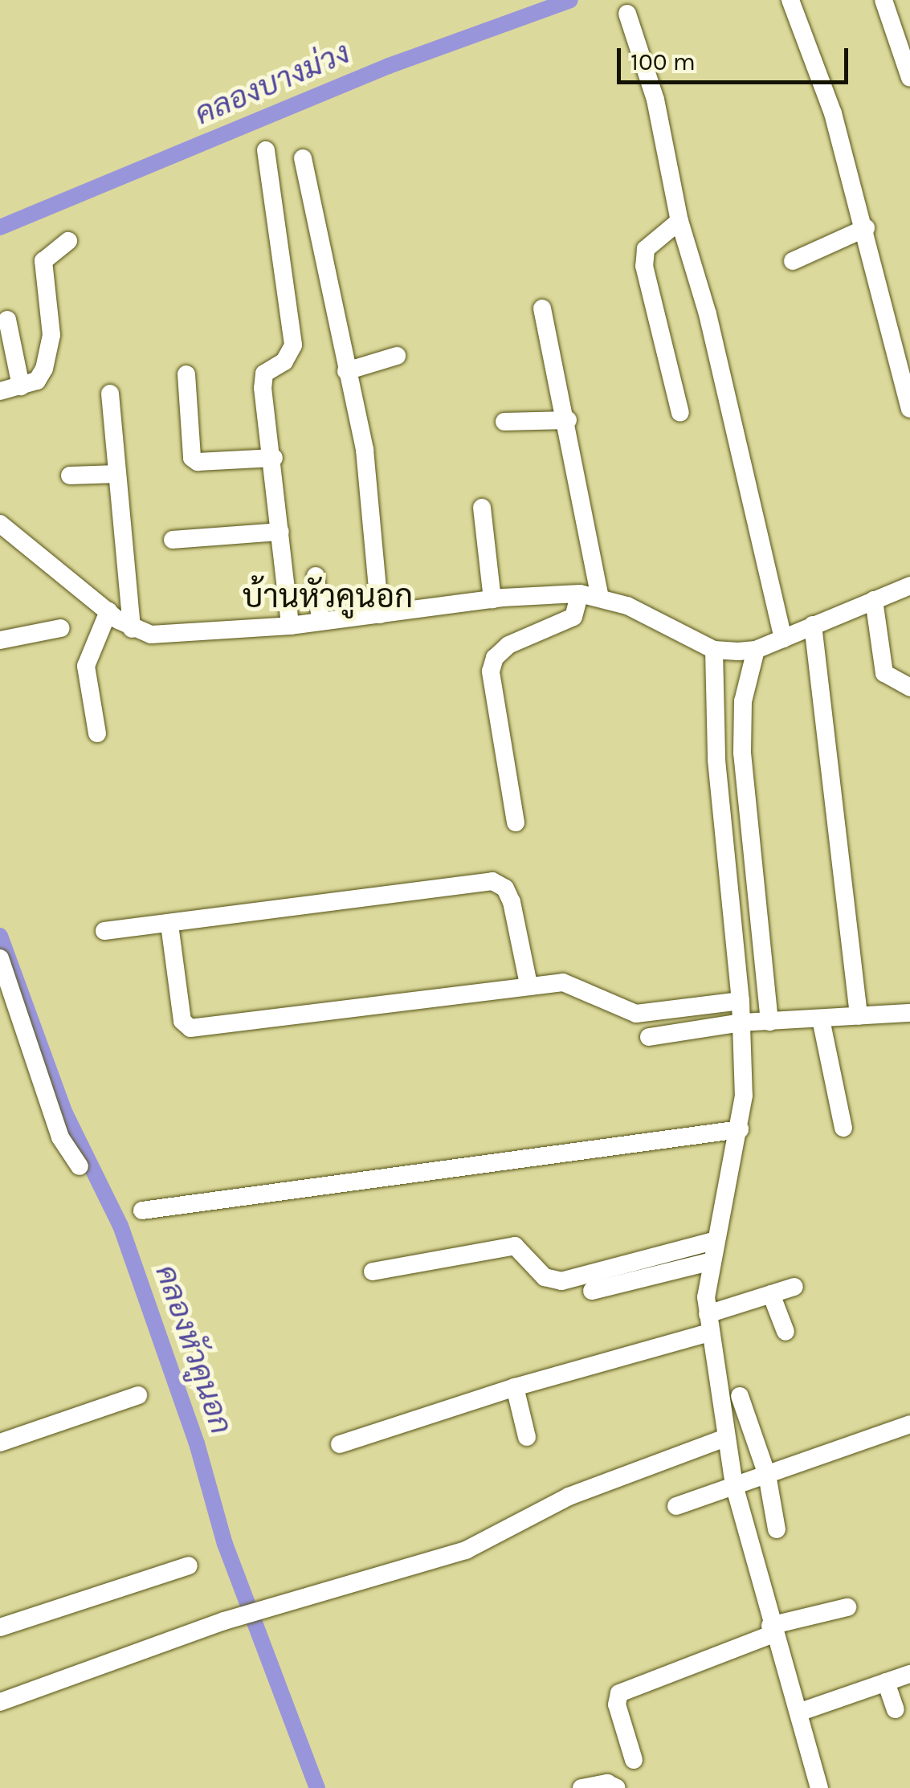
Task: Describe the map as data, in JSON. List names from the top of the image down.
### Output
{
  "districts": ["บ้านหัวคูนอก"],
  "water": ["คลองบางม่วง", "คลองหัวคูนอก"],
  "scale_bar": "100 m"
}
